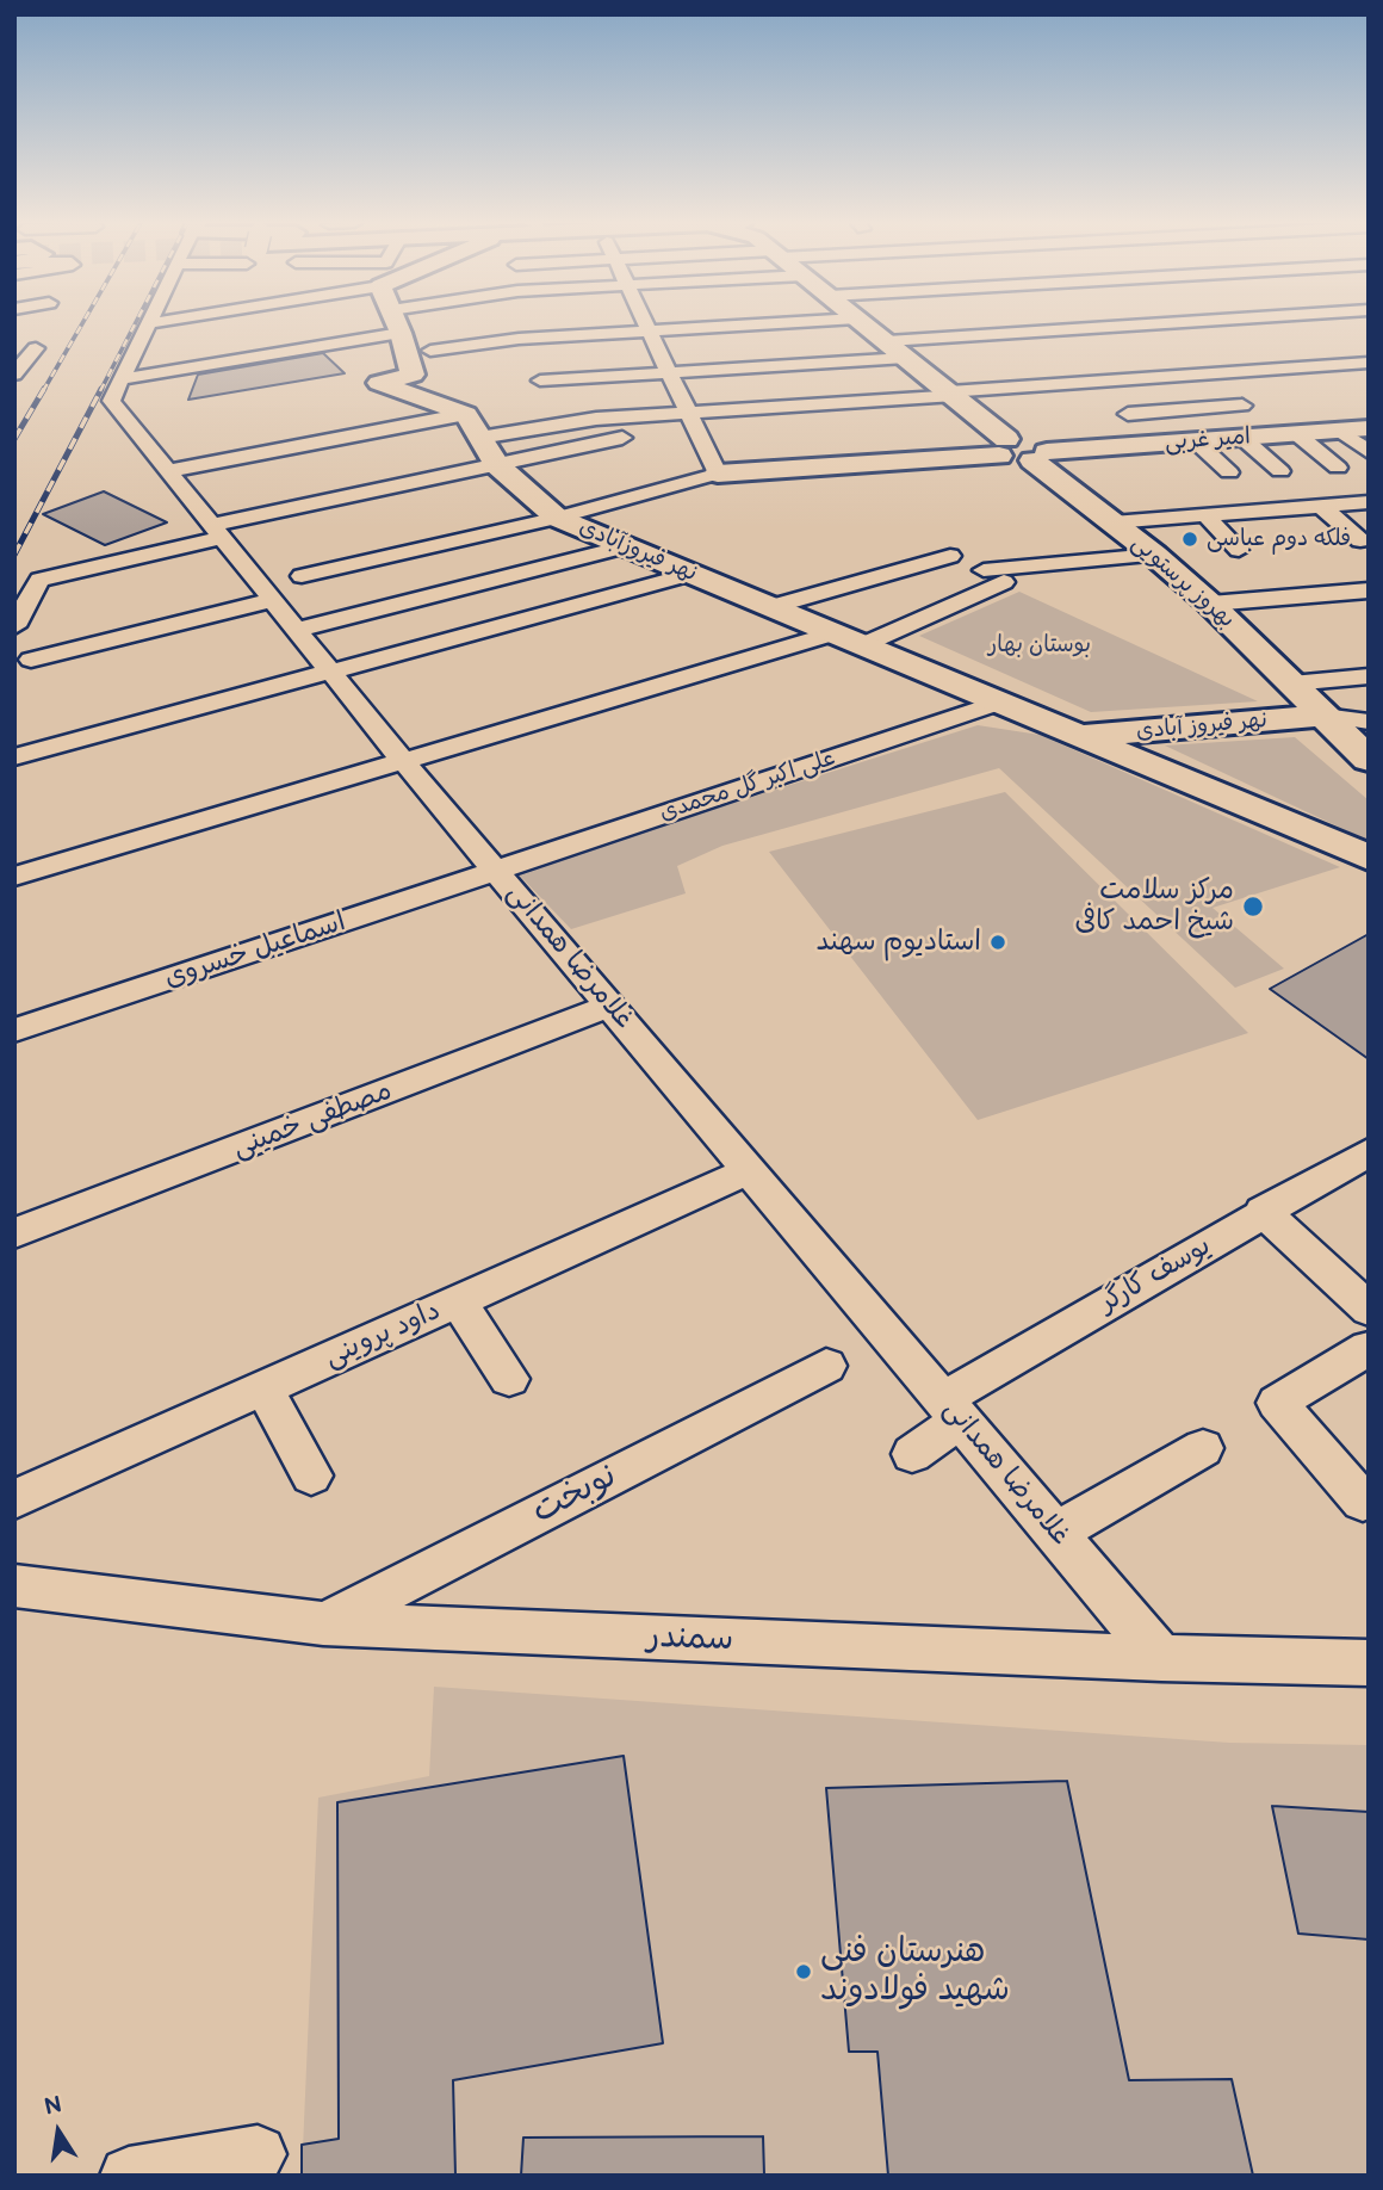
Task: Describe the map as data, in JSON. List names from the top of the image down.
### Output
{
  "streets": {
    "main road": [
      "امیر غربی",
      "نهر فیروزآبادی",
      "بهروز پرستویی",
      "نهر فیروز آبادی"
    ],
    "street": [
      "علی اکبر گل محمدی",
      "اسماعیل خسروی",
      "غلامرضا همدانی",
      "مصطفی خمینی",
      "یوسف کارگر",
      "داود پروینی",
      "نوبخت",
      "سمندر"
    ]
  },
  "crossings": [
    ["امیر غربی", "بهروز پرستویی"],
    ["نهر فیروزآبادی", "نهر فیروز آبادی"],
    ["نهر فیروزآبادی", "علی اکبر گل محمدی"],
    ["بهروز پرستویی", "نهر فیروز آبادی"],
    ["علی اکبر گل محمدی", "اسماعیل خسروی"],
    ["علی اکبر گل محمدی", "غلامرضا همدانی"],
    ["اسماعیل خسروی", "غلامرضا همدانی"],
    ["غلامرضا همدانی", "مصطفی خمینی"],
    ["غلامرضا همدانی", "یوسف کارگر"],
    ["غلامرضا همدانی", "داود پروینی"],
    ["غلامرضا همدانی", "سمندر"],
    ["نوبخت", "سمندر"]
  ],
  "parks": ["بوستان بهار"],
  "places": [
    "فلکه دوم عباسی",
    "مرکز سلامت شیخ احمد کافی",
    "استادیوم سهند",
    "هنرستان فنی شهید فولادوند"
  ],
  "north": "top"
}
